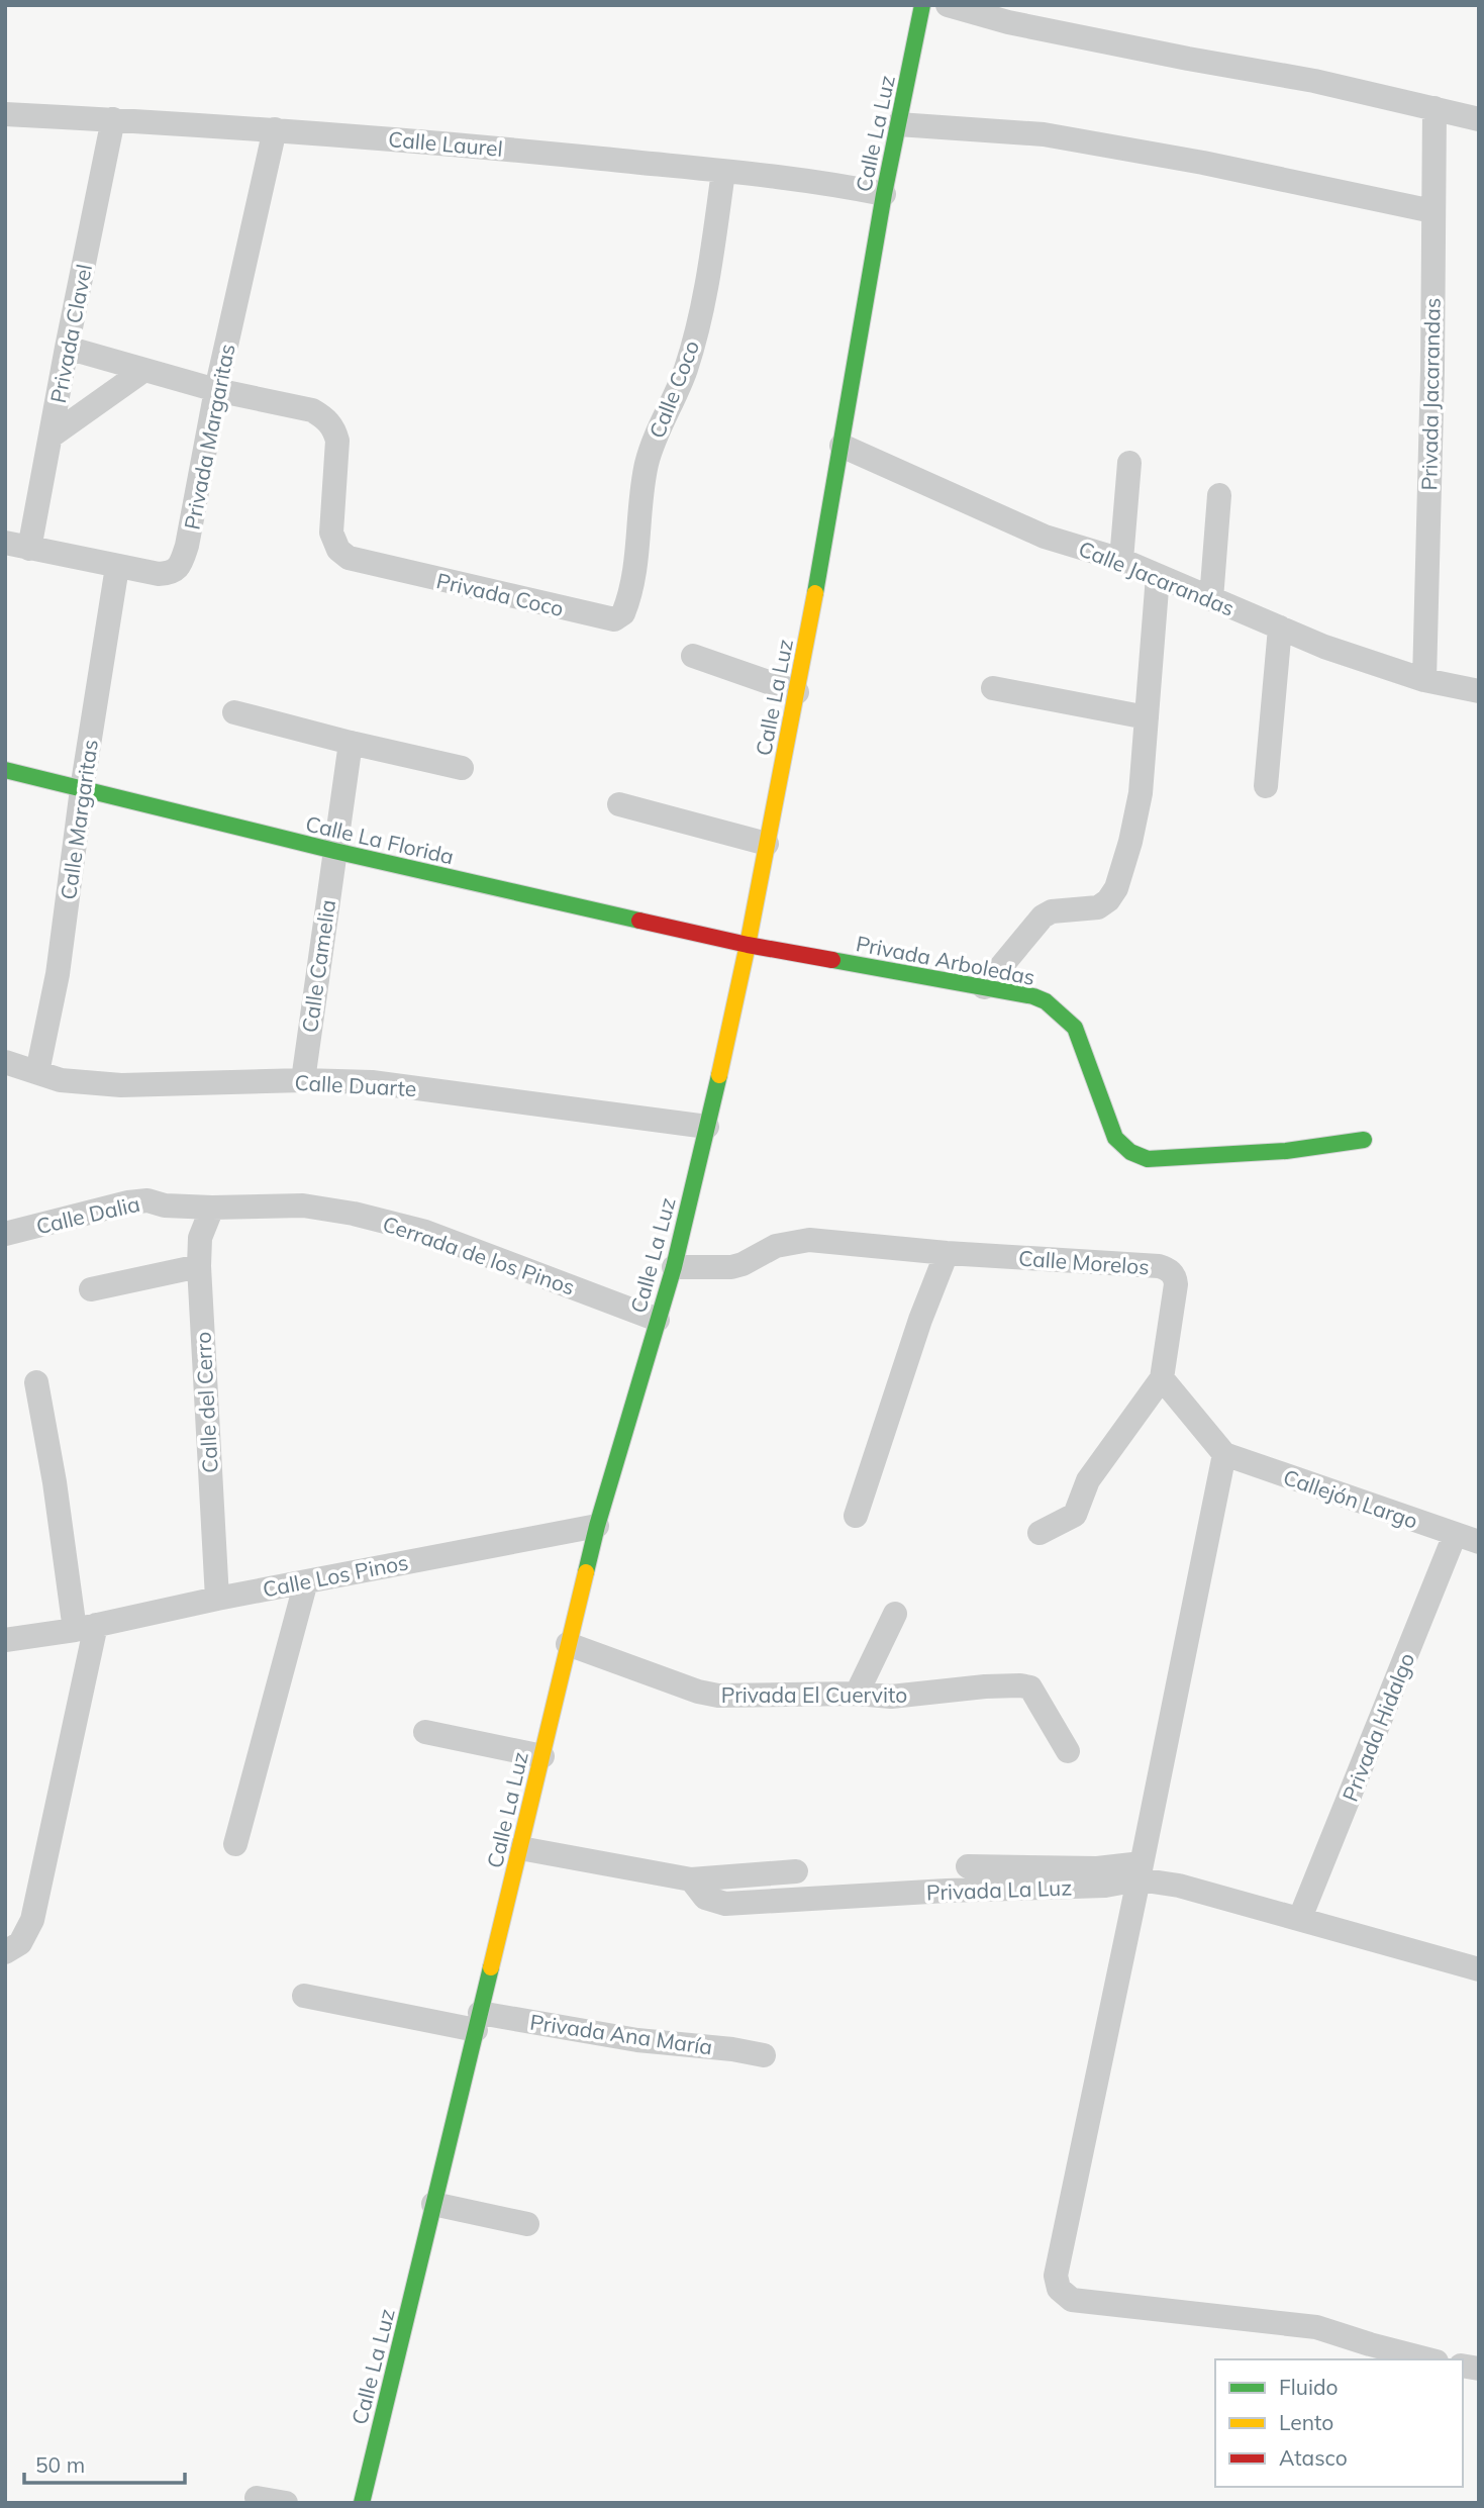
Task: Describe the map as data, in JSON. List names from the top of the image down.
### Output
{
  "streets": {
    "street": [
      "Calle La Luz",
      "Calle Laurel",
      "Privada Clavel",
      "Calle Coco",
      "Privada Jacarandas",
      "Privada Margaritas",
      "Calle Jacarandas",
      "Privada Coco",
      "Calle Margaritas",
      "Calle La Florida",
      "Privada Arboledas",
      "Calle Camelia",
      "Calle Duarte",
      "Calle Dalia",
      "Cerrada de los Pinos",
      "Calle Morelos",
      "Calle del Cerro",
      "Callejón Largo",
      "Calle Los Pinos",
      "Privada El Cuervito",
      "Privada Hidalgo",
      "Privada La Luz",
      "Privada Ana María"
    ]
  },
  "crossings": [
    ["Calle La Luz", "Calle Laurel"],
    ["Calle La Luz", "Calle Jacarandas"],
    ["Calle La Luz", "Calle La Florida"],
    ["Calle La Luz", "Privada Arboledas"],
    ["Calle La Luz", "Calle Duarte"],
    ["Calle La Luz", "Cerrada de los Pinos"],
    ["Calle La Luz", "Calle Morelos"],
    ["Calle La Luz", "Calle Los Pinos"],
    ["Calle La Luz", "Privada El Cuervito"],
    ["Calle La Luz", "Privada La Luz"],
    ["Calle La Luz", "Privada Ana María"],
    ["Calle Laurel", "Privada Clavel"],
    ["Calle Laurel", "Calle Coco"],
    ["Calle Laurel", "Privada Margaritas"],
    ["Privada Clavel", "Privada Margaritas"],
    ["Calle Coco", "Privada Coco"],
    ["Privada Jacarandas", "Calle Jacarandas"],
    ["Privada Margaritas", "Privada Coco"],
    ["Privada Margaritas", "Calle Margaritas"],
    ["Calle Margaritas", "Calle La Florida"],
    ["Calle Margaritas", "Calle Duarte"],
    ["Calle La Florida", "Privada Arboledas"],
    ["Calle La Florida", "Calle Camelia"],
    ["Calle Camelia", "Calle Duarte"],
    ["Calle Dalia", "Cerrada de los Pinos"],
    ["Calle Dalia", "Calle del Cerro"],
    ["Cerrada de los Pinos", "Calle del Cerro"],
    ["Calle del Cerro", "Calle Los Pinos"],
    ["Callejón Largo", "Privada Hidalgo"],
    ["Privada Hidalgo", "Privada La Luz"]
  ],
  "legend": ["Fluido", "Lento", "Atasco"],
  "scale_bar": "50 m"
}
